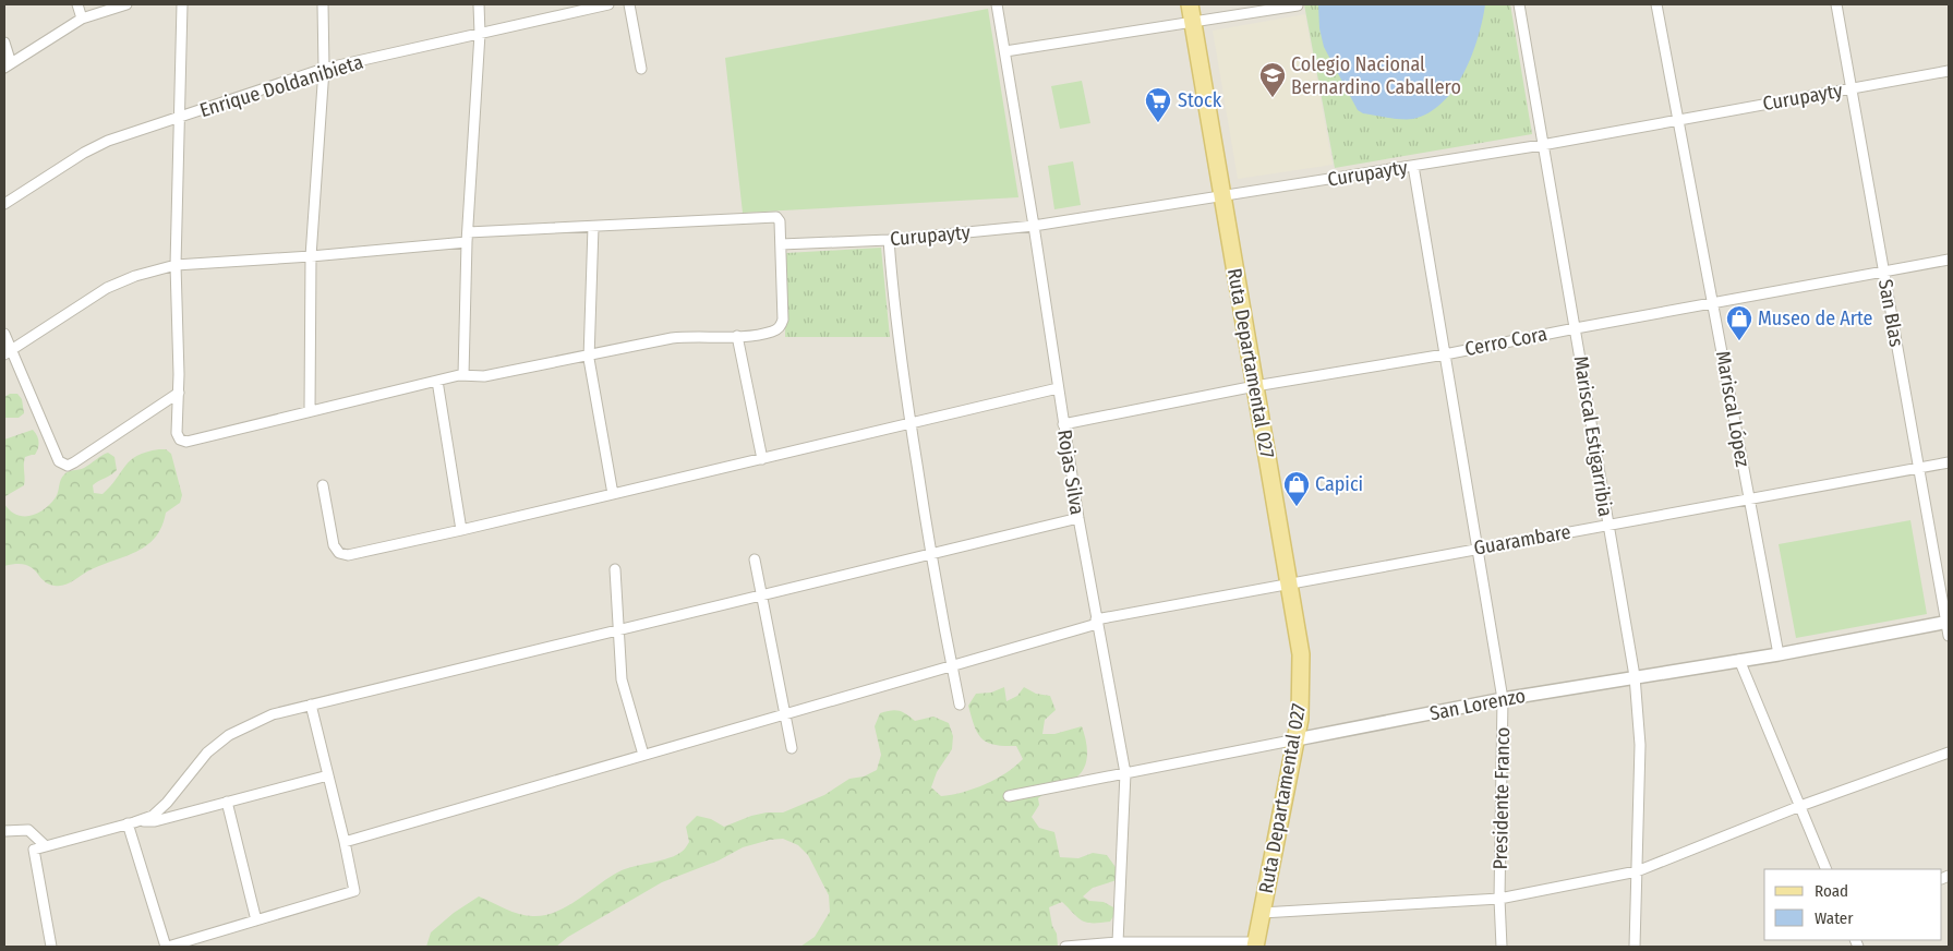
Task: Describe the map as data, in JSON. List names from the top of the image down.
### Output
{
  "streets": {
    "main road": ["Ruta Departamental 027"],
    "street": [
      "Enrique Doldanibieta",
      "Curupayty",
      "San Blas",
      "Cerro Cora",
      "Mariscal López",
      "Mariscal Estigarribia",
      "Rojas Silva",
      "Guarambare",
      "San Lorenzo",
      "Presidente Franco"
    ]
  },
  "crossings": [
    ["Curupayty", "San Blas"],
    ["Curupayty", "Ruta Departamental 027"],
    ["Curupayty", "Mariscal López"],
    ["Curupayty", "Mariscal Estigarribia"],
    ["Curupayty", "Rojas Silva"],
    ["Curupayty", "Presidente Franco"],
    ["San Blas", "Cerro Cora"],
    ["San Blas", "Guarambare"],
    ["San Blas", "San Lorenzo"],
    ["Cerro Cora", "Ruta Departamental 027"],
    ["Cerro Cora", "Mariscal López"],
    ["Cerro Cora", "Mariscal Estigarribia"],
    ["Cerro Cora", "Rojas Silva"],
    ["Cerro Cora", "Presidente Franco"],
    ["Ruta Departamental 027", "Guarambare"],
    ["Ruta Departamental 027", "San Lorenzo"],
    ["Mariscal López", "Guarambare"],
    ["Mariscal López", "San Lorenzo"],
    ["Mariscal Estigarribia", "Guarambare"],
    ["Mariscal Estigarribia", "San Lorenzo"],
    ["Rojas Silva", "Guarambare"],
    ["Rojas Silva", "San Lorenzo"],
    ["Guarambare", "Presidente Franco"],
    ["San Lorenzo", "Presidente Franco"]
  ],
  "places": {
    "school or university": ["Colegio Nacional Bernardino Caballero"],
    "supermarket": ["Stock"],
    "shop": ["Museo de Arte", "Capici"]
  },
  "legend": ["Road", "Water"]
}
